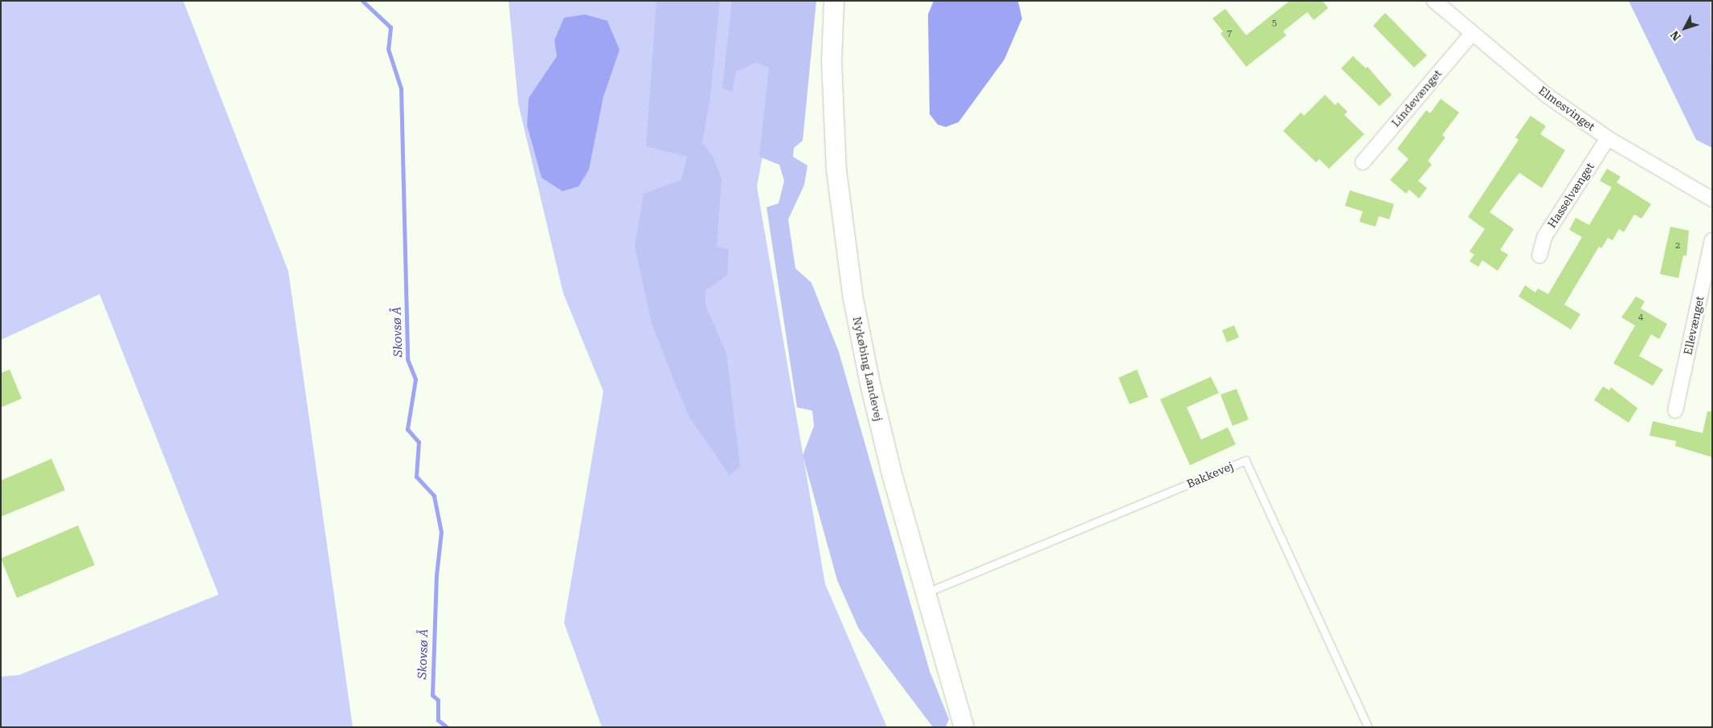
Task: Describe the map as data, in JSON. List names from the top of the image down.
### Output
{
  "streets": {
    "main road": ["Nykøbing Landevej"],
    "street": [
      "Lindevænget",
      "Elmesvinget",
      "Hasselvænget",
      "Ellevænget"
    ],
    "lane": ["Bakkevej"]
  },
  "crossings": [
    ["Lindevænget", "Elmesvinget"],
    ["Elmesvinget", "Hasselvænget"],
    ["Nykøbing Landevej", "Bakkevej"]
  ],
  "water": ["Skovsø Å"],
  "house_numbers": [
    "5",
    "7",
    "2",
    "4"
  ],
  "north": "bottom left"
}
